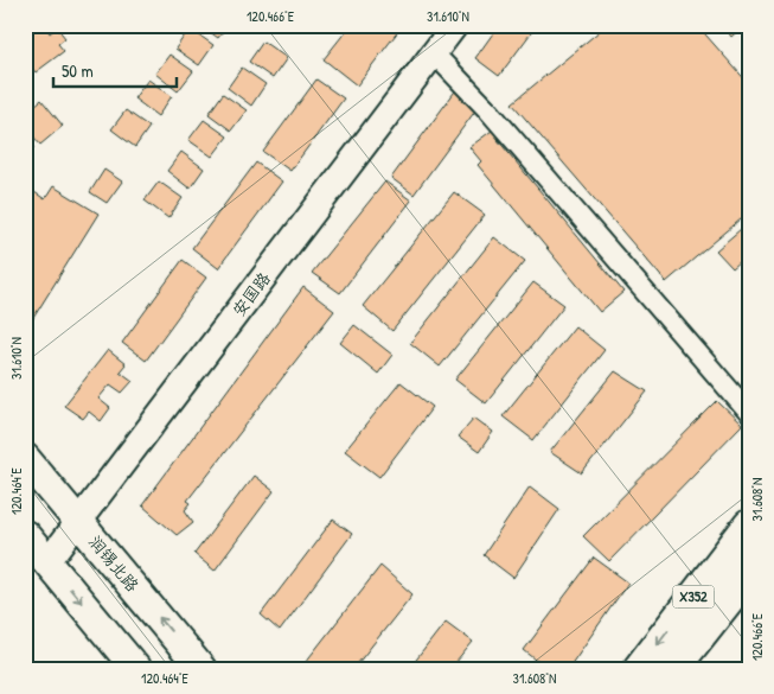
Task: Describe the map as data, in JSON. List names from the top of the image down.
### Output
{
  "streets": {
    "main road": ["润锡北路", "X352"],
    "street": ["安国路"]
  },
  "crossings": [
    ["安国路", "润锡北路"]
  ],
  "scale_bar": "50 m",
  "coordinates": [
    "120.466°E",
    "31.610°N",
    "120.464°E",
    "31.608°N"
  ]
}
